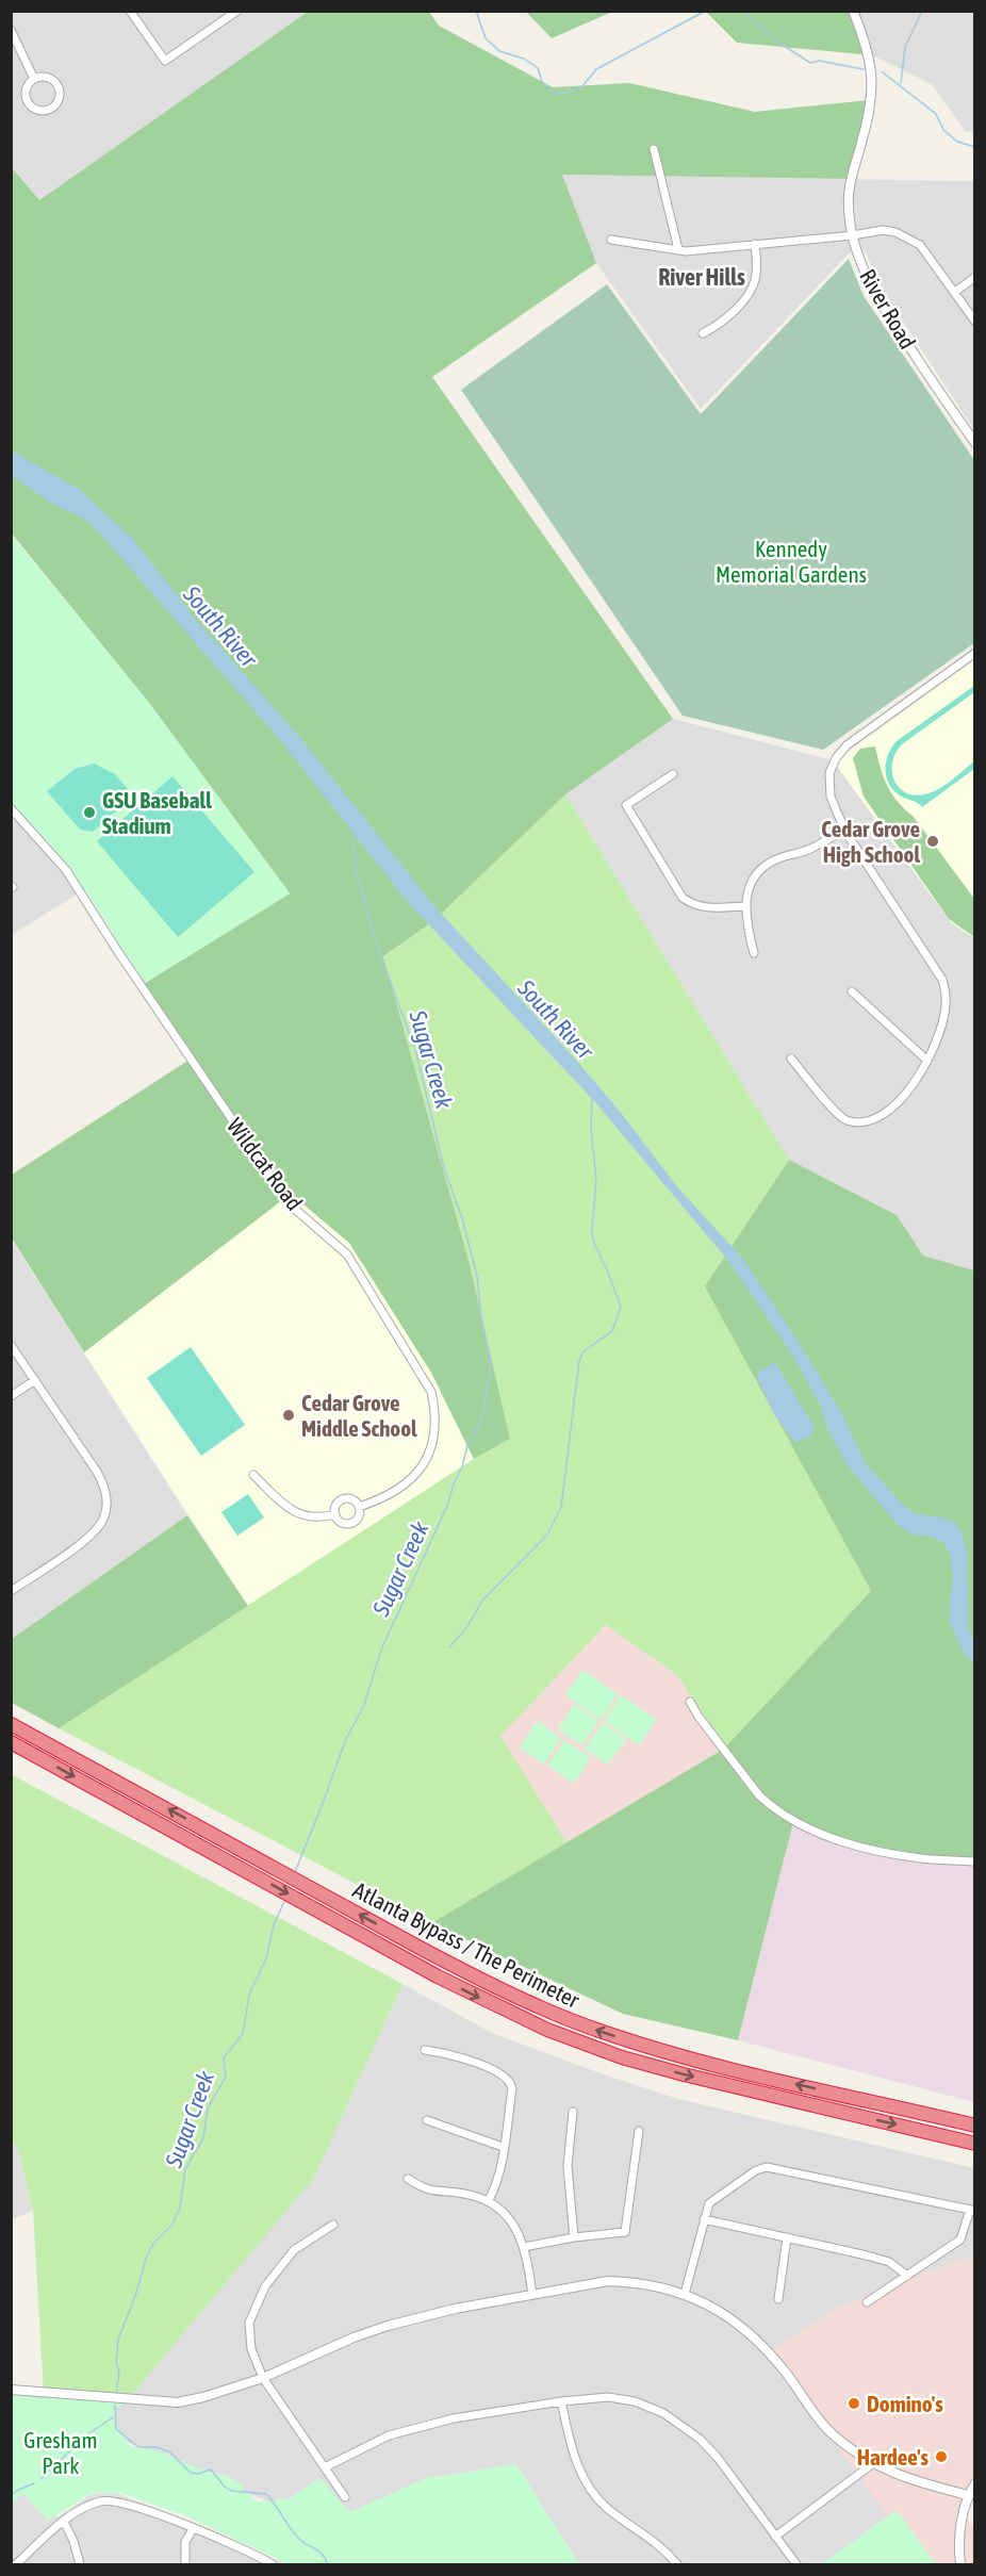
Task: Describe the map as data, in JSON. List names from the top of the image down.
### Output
{
  "streets": {
    "highway": ["Atlanta Bypass / The Perimeter"],
    "street": ["River Road", "Wildcat Road"]
  },
  "districts": ["River Hills"],
  "water": ["South River", "Sugar Creek"],
  "parks": ["Kennedy Memorial Gardens", "Gresham Park"],
  "places": [
    "GSU Baseball Stadium",
    "Cedar Grove High School",
    "Cedar Grove Middle School",
    "Domino's",
    "Hardee's"
  ]
}
